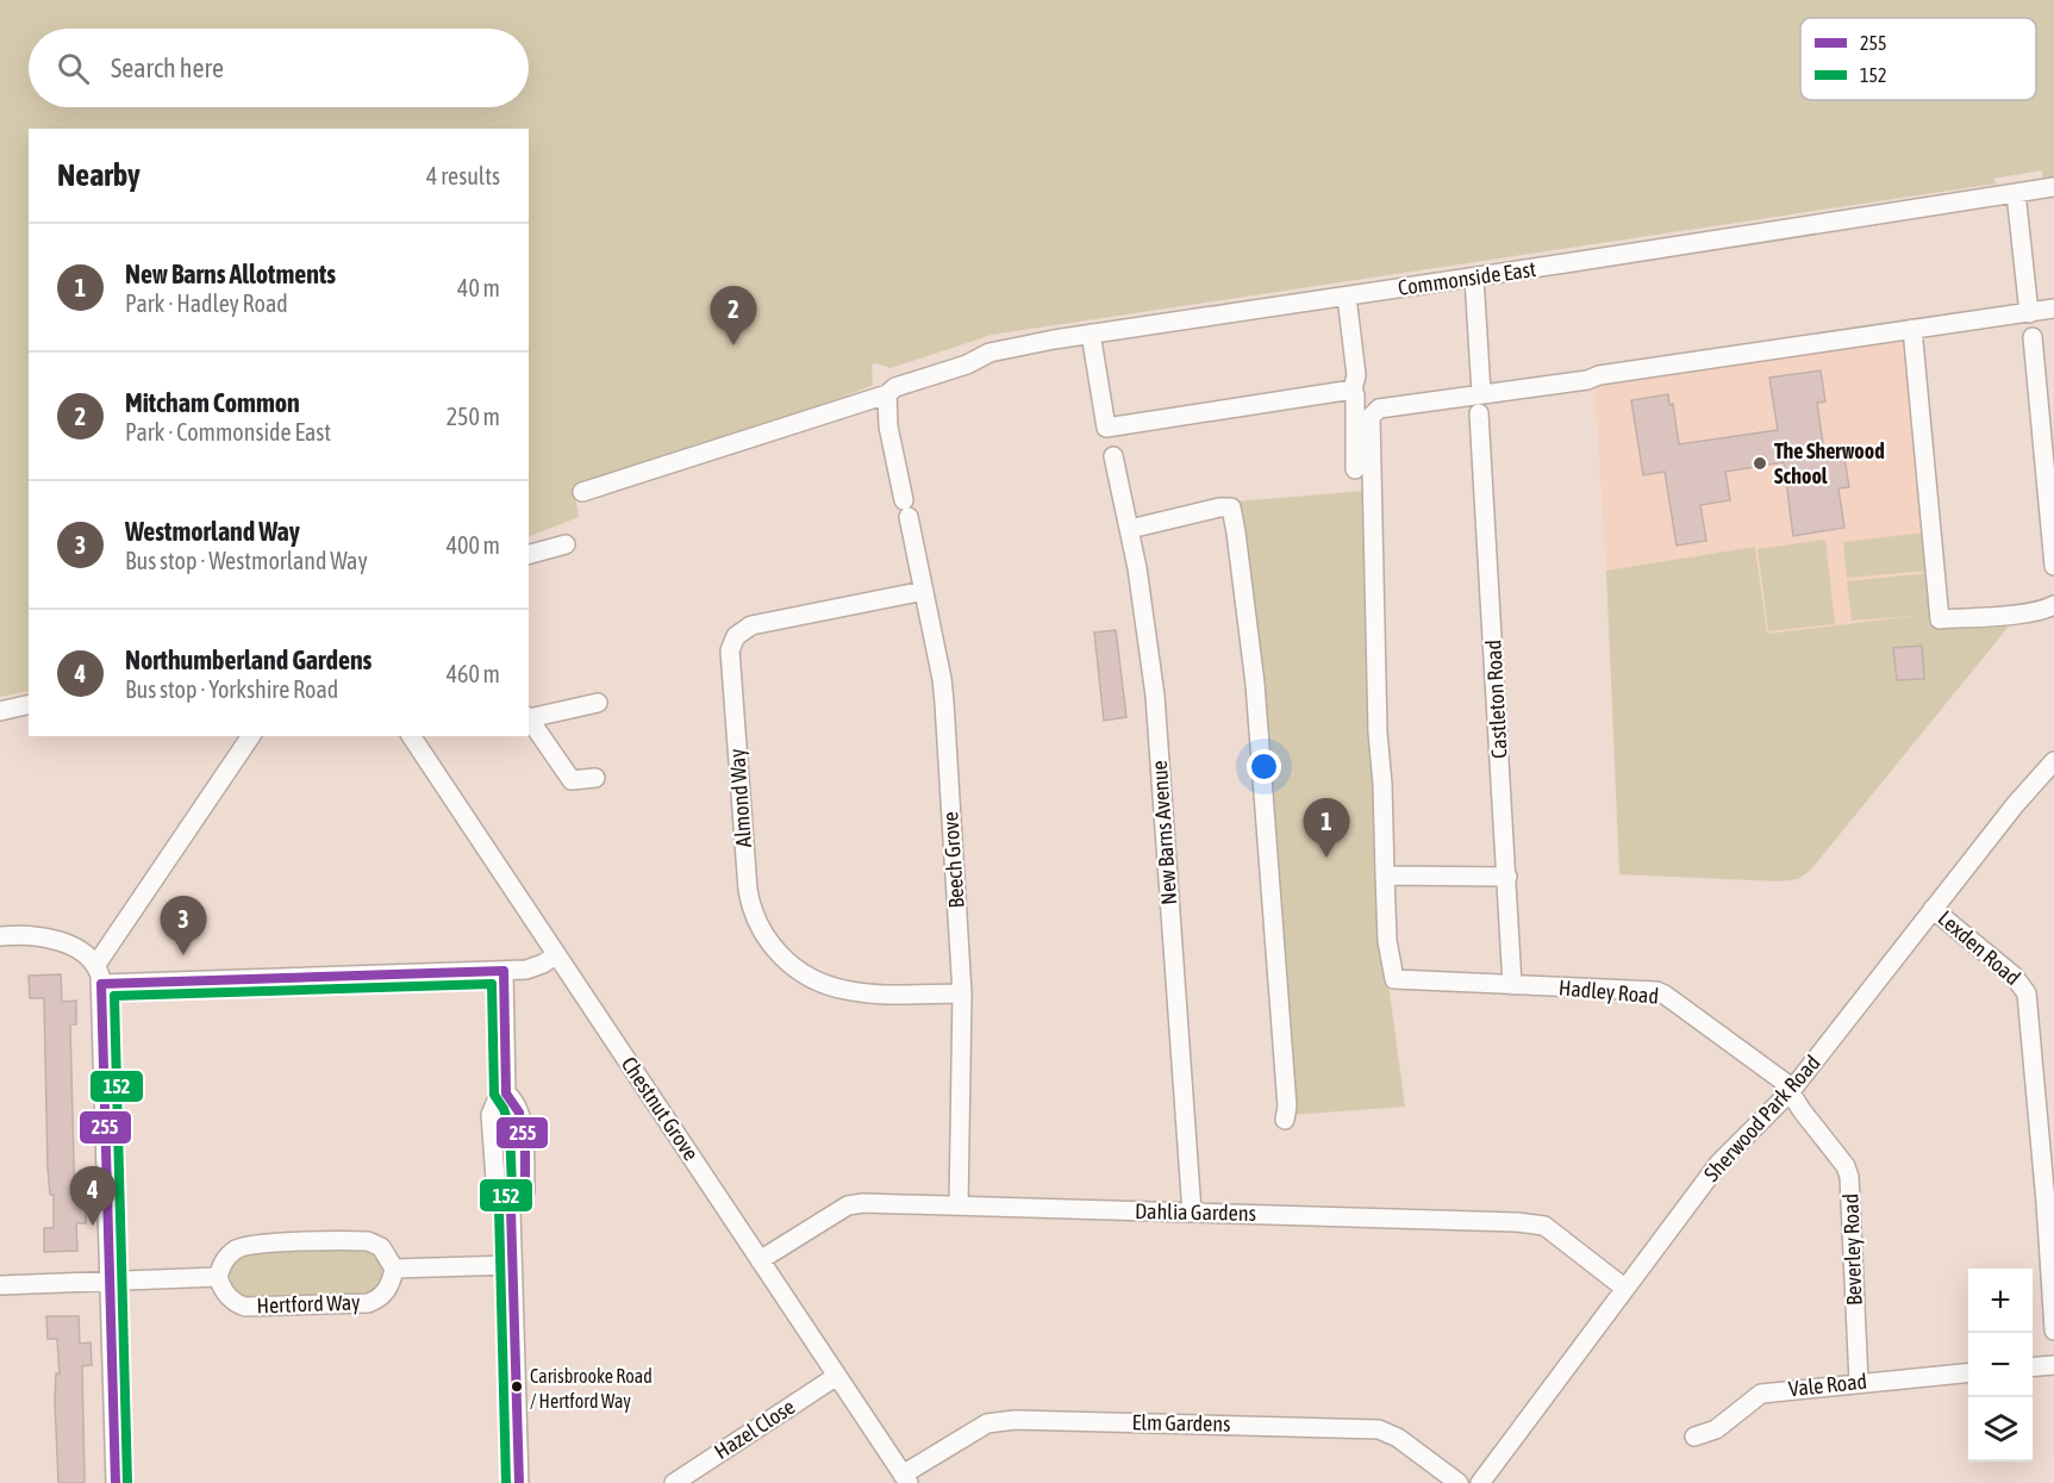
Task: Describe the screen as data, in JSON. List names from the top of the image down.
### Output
{
  "streets": {
    "street": [
      "Commonside East",
      "Castleton Road",
      "Almond Way",
      "New Barns Avenue",
      "Beech Grove",
      "Lexden Road",
      "Hadley Road",
      "Chestnut Grove",
      "Sherwood Park Road",
      "Dahlia Gardens",
      "Beverley Road",
      "Hertford Way",
      "Vale Road",
      "Elm Gardens",
      "Hazel Close"
    ]
  },
  "crossings": [
    ["Commonside East", "Beech Grove"],
    ["Castleton Road", "Hadley Road"],
    ["Almond Way", "Beech Grove"],
    ["New Barns Avenue", "Dahlia Gardens"],
    ["Beech Grove", "Dahlia Gardens"],
    ["Lexden Road", "Sherwood Park Road"],
    ["Hadley Road", "Sherwood Park Road"],
    ["Hadley Road", "Beverley Road"],
    ["Chestnut Grove", "Dahlia Gardens"],
    ["Chestnut Grove", "Elm Gardens"],
    ["Chestnut Grove", "Hazel Close"],
    ["Sherwood Park Road", "Dahlia Gardens"],
    ["Sherwood Park Road", "Beverley Road"],
    ["Beverley Road", "Vale Road"]
  ],
  "places": ["The Sherwood School", "Carisbrooke Road / Hertford Way"],
  "lines": ["transit line 255", "transit line 152"],
  "legend": ["255", "152"],
  "page": {
    "search": "Search here",
    "heading": ["Nearby", "4 results"],
    "list": [
      {
        "mark": "1",
        "name": "New Barns Allotments",
        "note": "Park · Hadley Road",
        "value": "40 m"
      },
      {
        "mark": "2",
        "name": "Mitcham Common",
        "note": "Park · Commonside East",
        "value": "250 m"
      },
      {
        "mark": "3",
        "name": "Westmorland Way",
        "note": "Bus stop · Westmorland Way",
        "value": "400 m"
      },
      {
        "mark": "4",
        "name": "Northumberland Gardens",
        "note": "Bus stop · Yorkshire Road",
        "value": "460 m"
      }
    ],
    "pins": [
      "2",
      "1",
      "3",
      "4"
    ],
    "map_buttons": ["+", "−"]
  }
}
